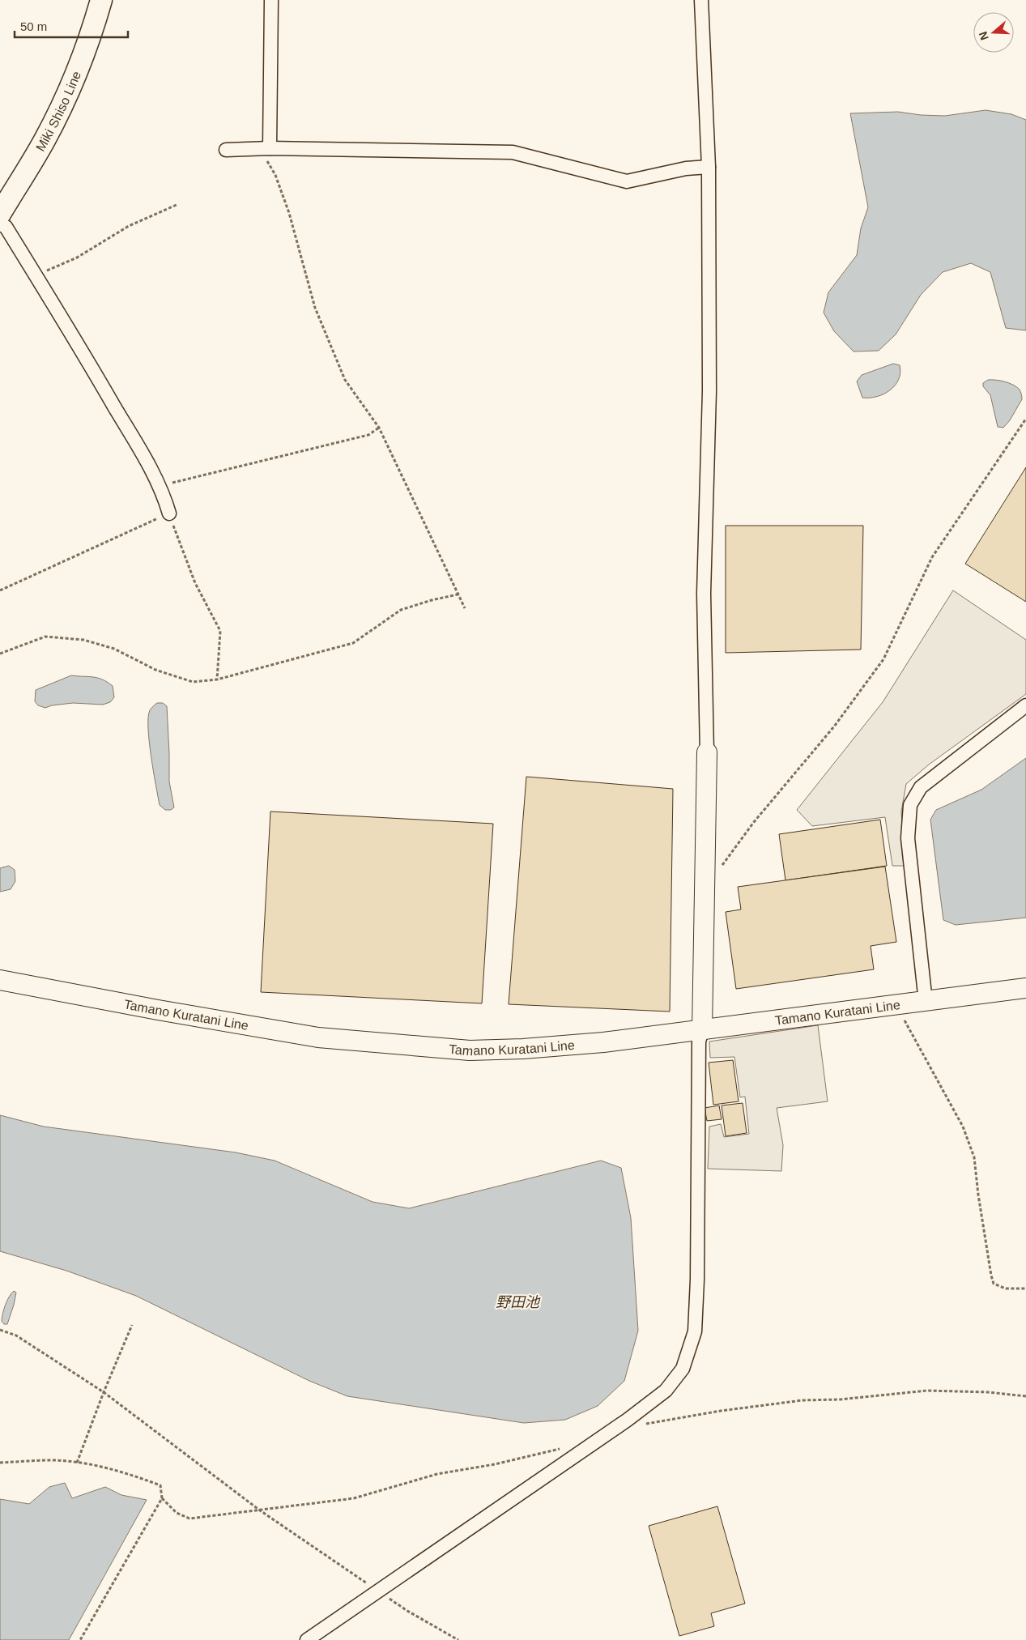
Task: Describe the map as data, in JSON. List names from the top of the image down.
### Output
{
  "streets": {
    "main road": ["Miki Shiso Line", "Tamano Kuratani Line"]
  },
  "water": ["野田池"],
  "scale_bar": "50 m",
  "north": "left"
}
